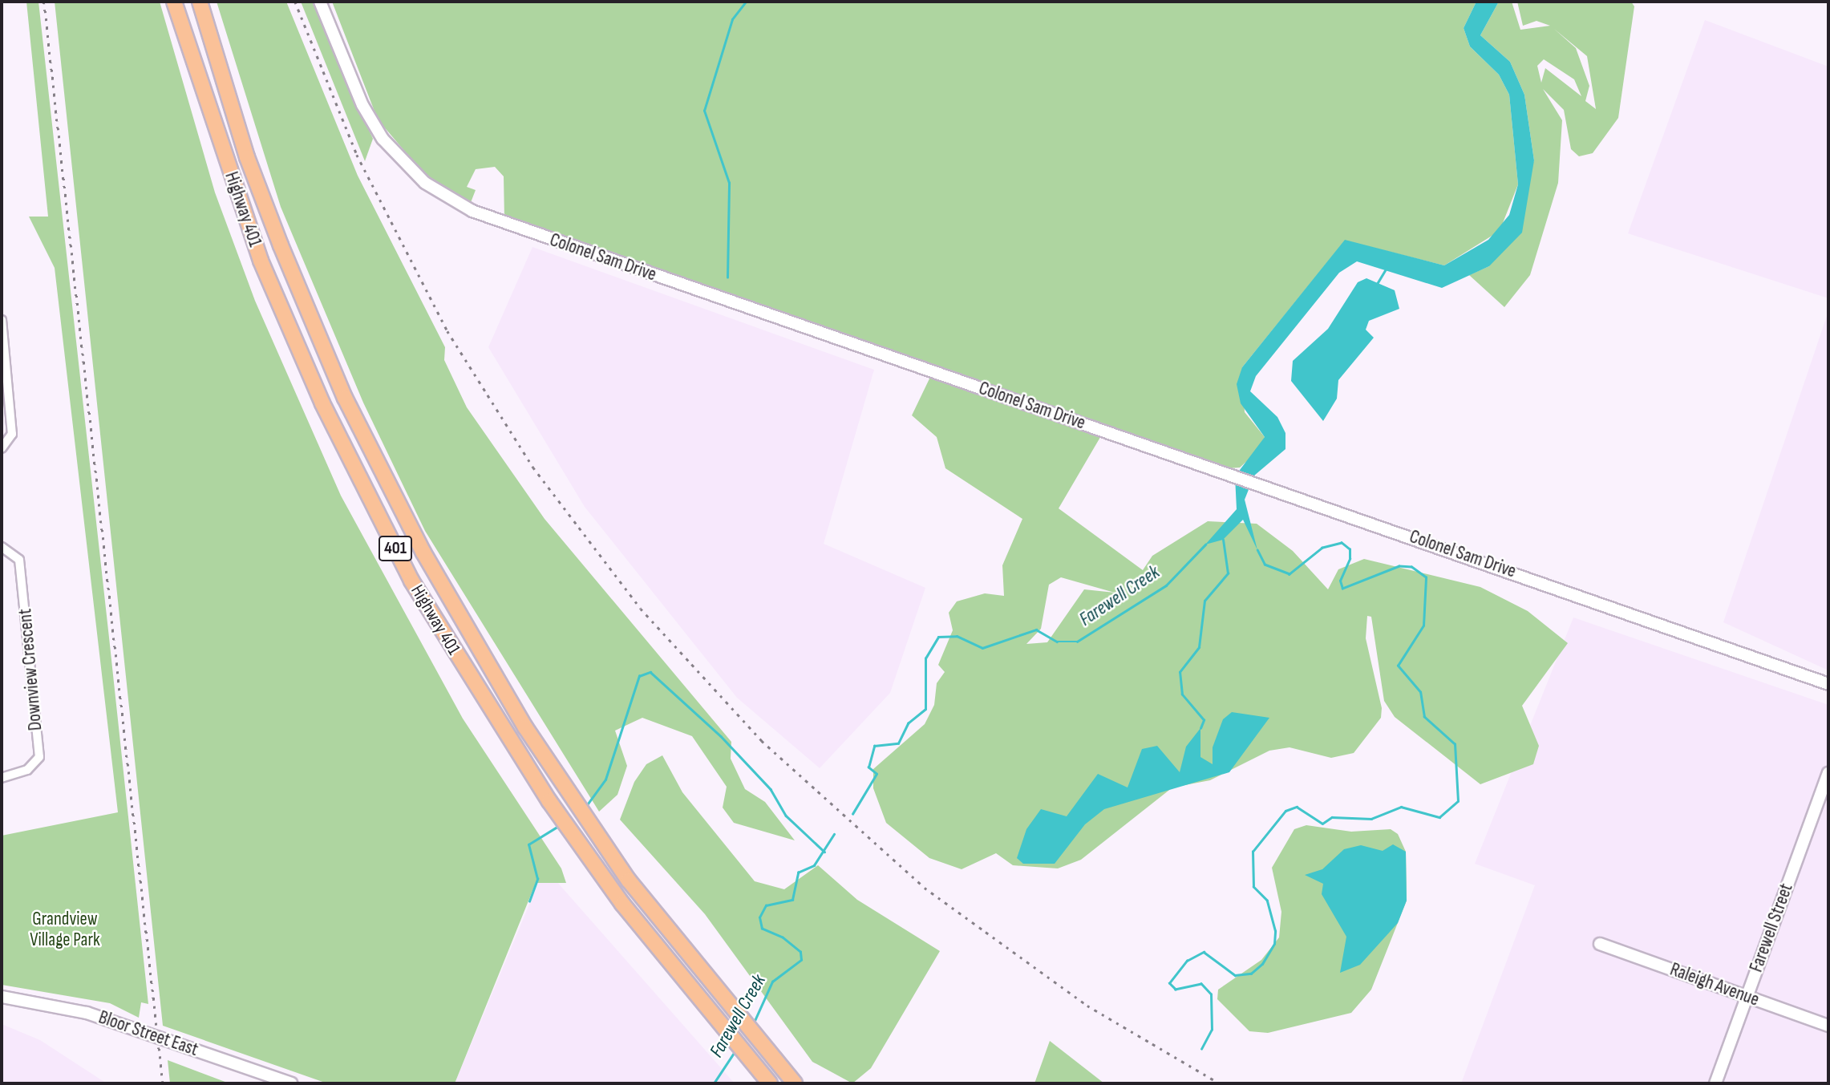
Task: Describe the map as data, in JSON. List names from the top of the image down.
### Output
{
  "streets": {
    "highway": ["Highway 401", "401"],
    "street": [
      "Colonel Sam Drive",
      "Downview Crescent",
      "Farewell Street",
      "Raleigh Avenue",
      "Bloor Street East"
    ]
  },
  "crossings": [
    ["Farewell Street", "Raleigh Avenue"]
  ],
  "water": ["Farewell Creek"],
  "parks": ["Grandview Village Park"]
}
